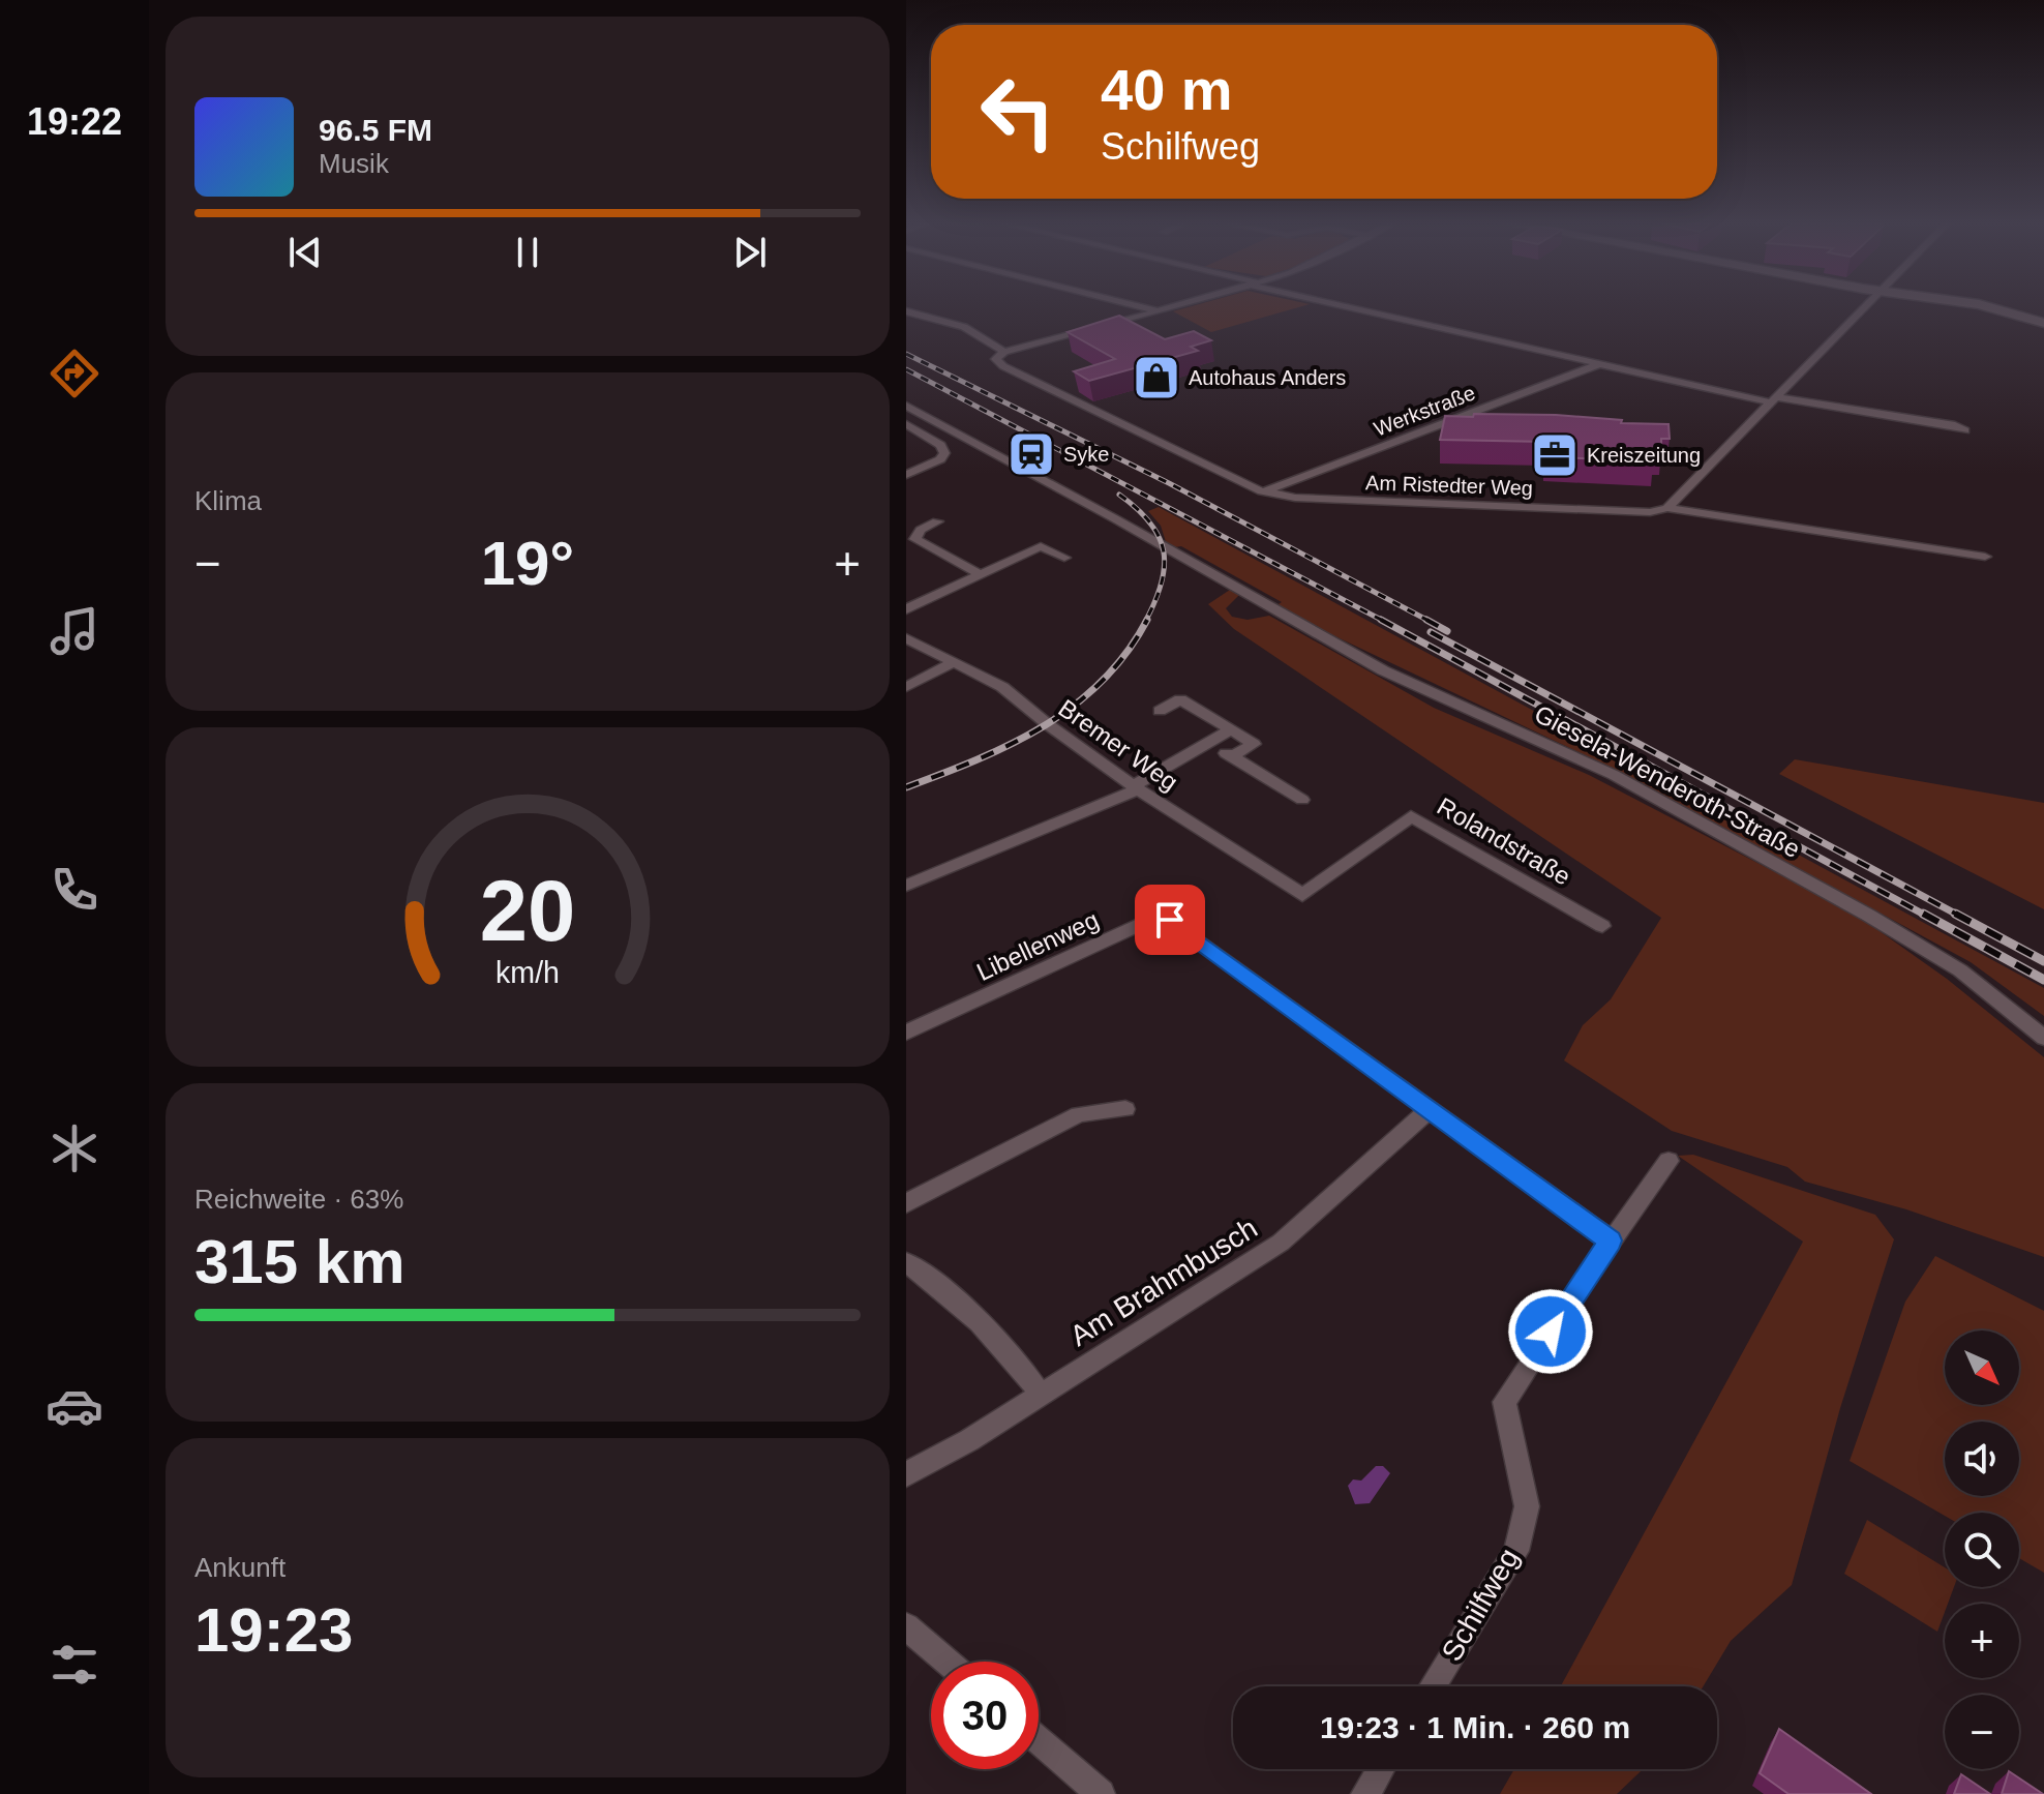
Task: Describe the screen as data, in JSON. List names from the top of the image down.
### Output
{
  "streets": {
    "street": [
      "Werkstraße",
      "Am Ristedter Weg",
      "Bremer Weg",
      "Giesela-Wenderoth-Straße",
      "Rolandstraße",
      "Libellenweg",
      "Am Brahmbusch",
      "Schilfweg"
    ]
  },
  "crossings": [
    ["Werkstraße", "Am Ristedter Weg"],
    ["Bremer Weg", "Rolandstraße"],
    ["Libellenweg", "Am Brahmbusch"]
  ],
  "places": {
    "shop": ["Autohaus Anders"],
    "station": ["Syke"],
    "office": ["Kreiszeitung"]
  },
  "north": "bottom right",
  "page": {
    "tabs": "19:22",
    "turn": ["40 m", "Schilfweg"],
    "song": ["96.5 FM", "Musik"],
    "tile": [
      "Klima",
      ["Reichweite · 63%", "315 km"],
      ["Ankunft", "19:23"]
    ],
    "heat": ["−", "19°", "+"],
    "map_buttons": ["+", "−"],
    "limit": "30",
    "trip": "19:23 · 1 Min. · 260 m",
    "gauge": ["20", "km/h"]
  }
}
